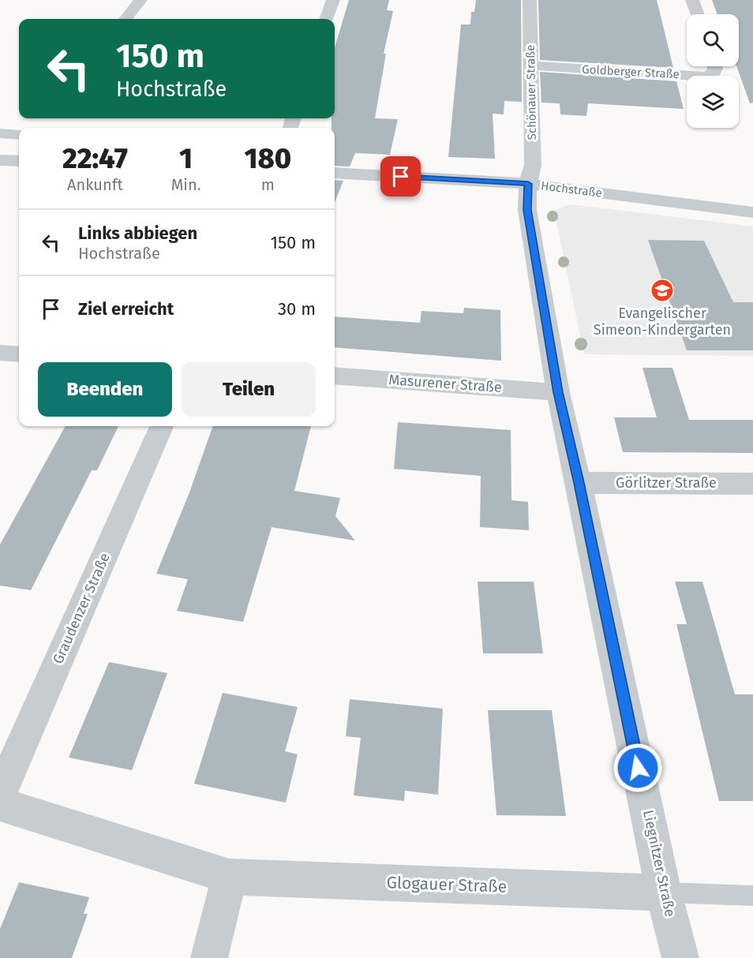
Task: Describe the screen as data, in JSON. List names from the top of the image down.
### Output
{
  "streets": {
    "street": [
      "Goldberger Straße",
      "Schönauer Straße",
      "Hochstraße",
      "Masurener Straße",
      "Görlitzer Straße",
      "Graudenzer Straße",
      "Liegnitzer Straße",
      "Glogauer Straße"
    ]
  },
  "crossings": [
    ["Goldberger Straße", "Schönauer Straße"],
    ["Schönauer Straße", "Hochstraße"],
    ["Schönauer Straße", "Liegnitzer Straße"],
    ["Hochstraße", "Liegnitzer Straße"],
    ["Masurener Straße", "Liegnitzer Straße"],
    ["Görlitzer Straße", "Liegnitzer Straße"],
    ["Liegnitzer Straße", "Glogauer Straße"]
  ],
  "places": {
    "school or university": ["Evangelischer Simeon-Kindergarten"]
  },
  "page": {
    "turn": ["150 m", "Hochstraße"],
    "eta": [
      "22:47",
      "Ankunft",
      "1",
      "Min.",
      "180",
      "m"
    ],
    "list": [
      {
        "name": "Links abbiegen",
        "note": "Hochstraße",
        "value": "150 m"
      },
      {
        "name": "Ziel erreicht",
        "value": "30 m"
      }
    ],
    "buttons": ["Beenden", "Teilen"]
  }
}
